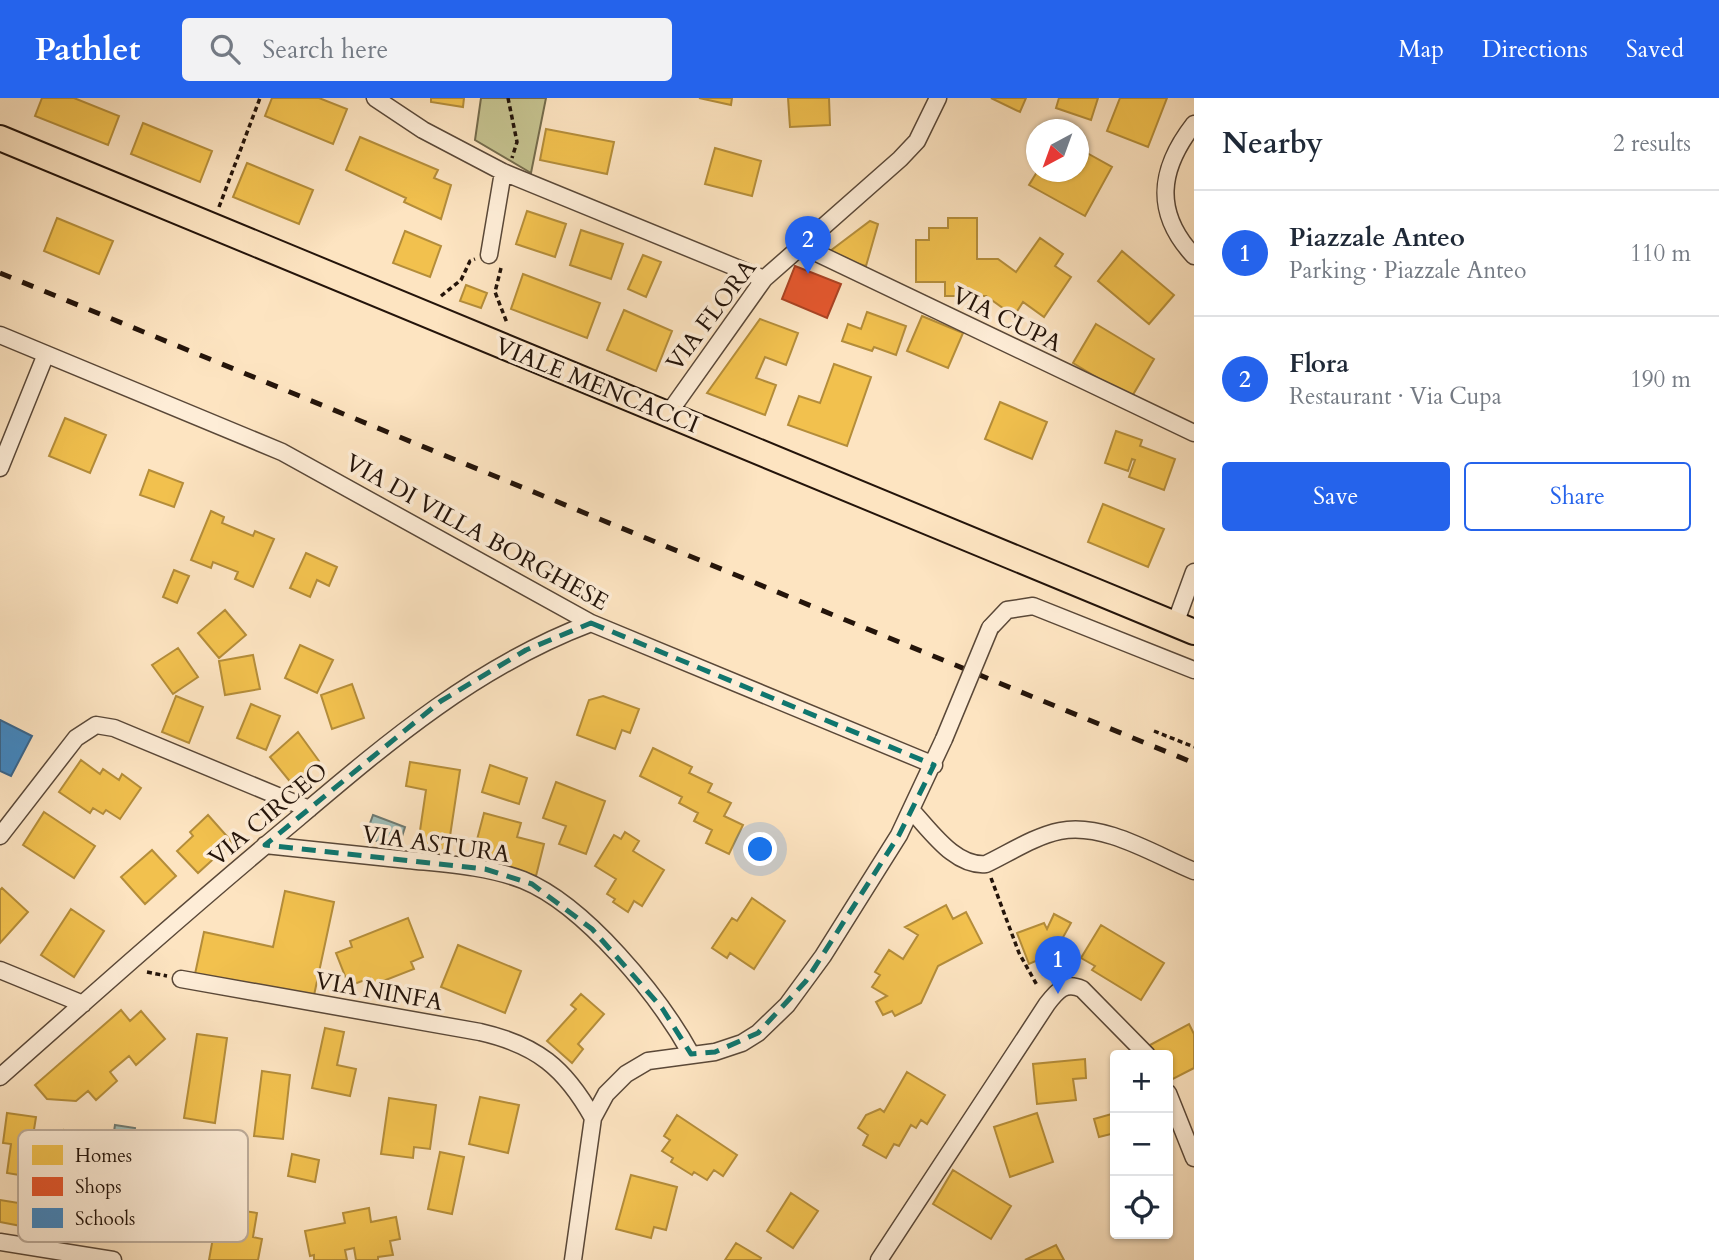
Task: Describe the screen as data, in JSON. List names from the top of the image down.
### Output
{
  "streets": {
    "main road": ["VIALE MENCACCI"],
    "street": [
      "VIA FLORA",
      "VIA CUPA",
      "VIA DI VILLA BORGHESE",
      "VIA CIRCEO",
      "VIA ASTURA",
      "VIA NINFA"
    ]
  },
  "crossings": [
    ["VIA FLORA", "VIA CUPA"],
    ["VIA FLORA", "VIALE MENCACCI"],
    ["VIA DI VILLA BORGHESE", "VIA CIRCEO"],
    ["VIA CIRCEO", "VIA ASTURA"]
  ],
  "legend": ["Homes", "Shops", "Schools"],
  "north": "bottom left",
  "page": {
    "header": "Pathlet",
    "search": "Search here",
    "nav": ["Map", "Directions", "Saved"],
    "heading": ["Nearby", "2 results"],
    "list": [
      {
        "mark": "1",
        "name": "Piazzale Anteo",
        "note": "Parking · Piazzale Anteo",
        "value": "110 m"
      },
      {
        "mark": "2",
        "name": "Flora",
        "note": "Restaurant · Via Cupa",
        "value": "190 m"
      }
    ],
    "pins": ["2", "1"],
    "buttons": ["Save", "Share"],
    "map_buttons": ["+", "−"]
  }
}
